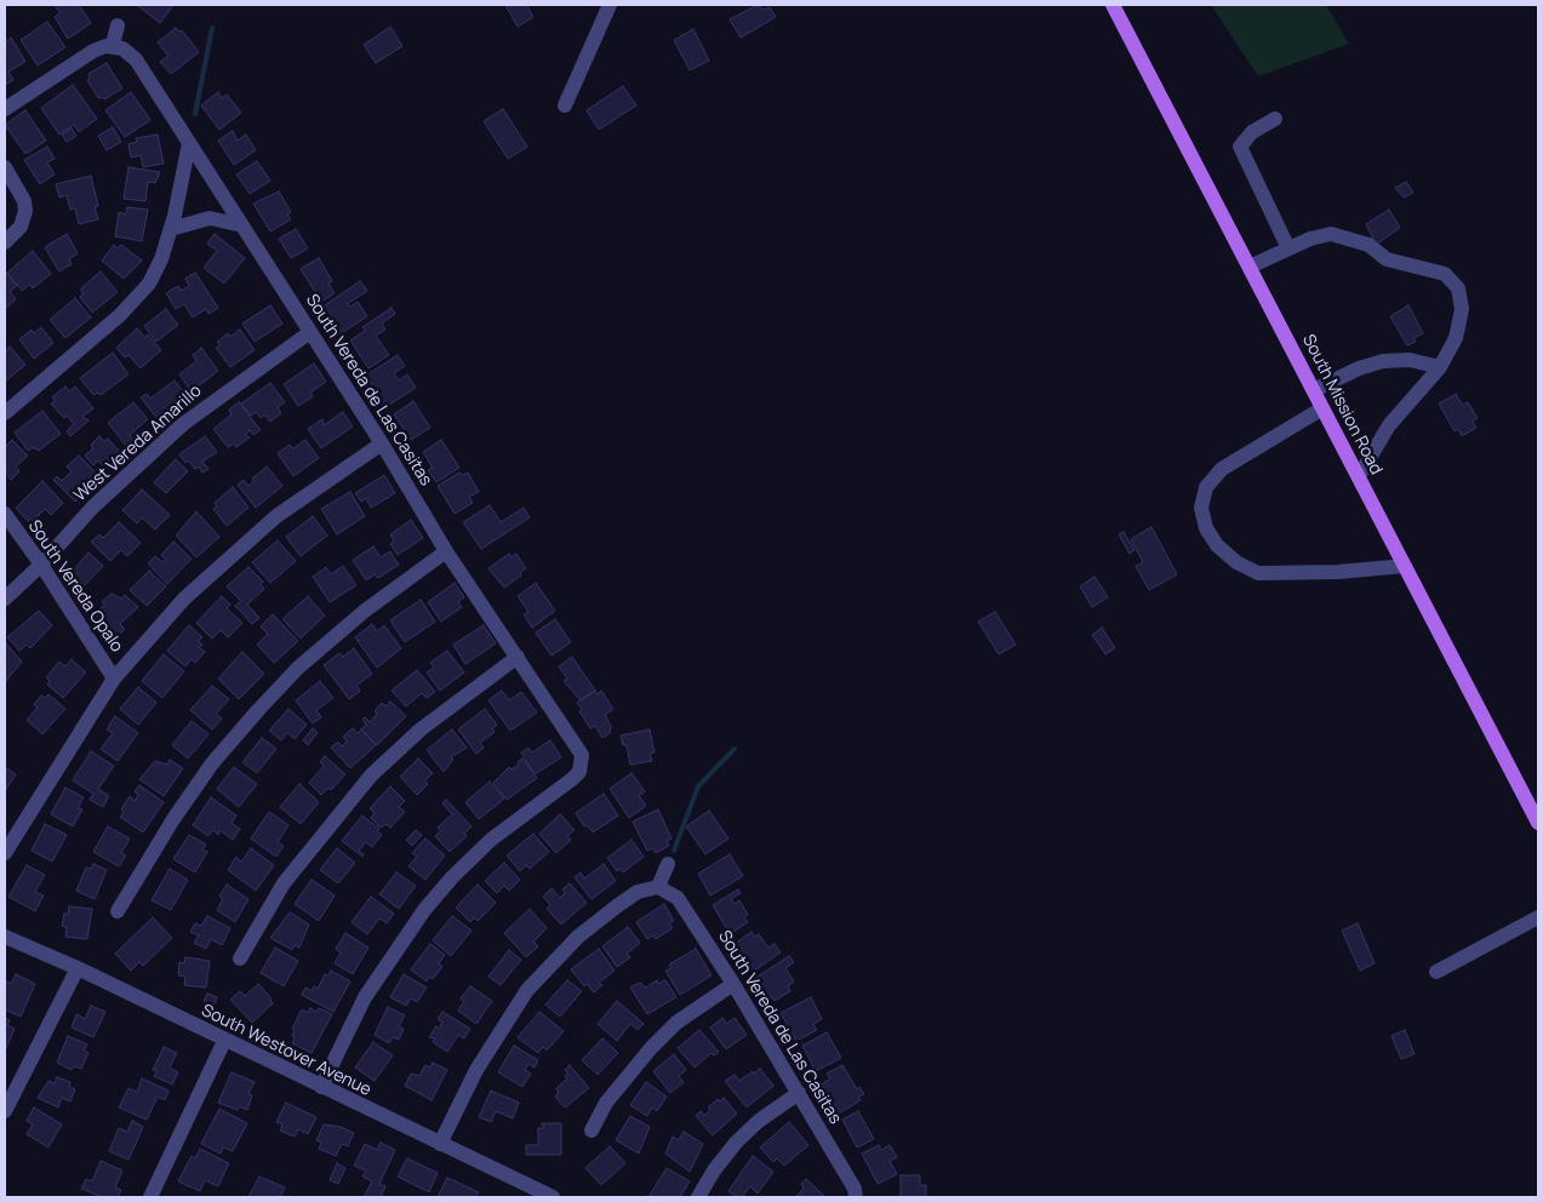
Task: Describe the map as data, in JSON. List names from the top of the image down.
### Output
{
  "streets": {
    "main road": ["South Mission Road"],
    "street": [
      "South Vereda de Las Casitas",
      "West Vereda Amarillo",
      "South Vereda Opalo",
      "South Westover Avenue"
    ]
  },
  "crossings": [
    ["South Vereda de Las Casitas", "West Vereda Amarillo"],
    ["South Vereda de Las Casitas", "South Westover Avenue"],
    ["West Vereda Amarillo", "South Vereda Opalo"]
  ]
}
